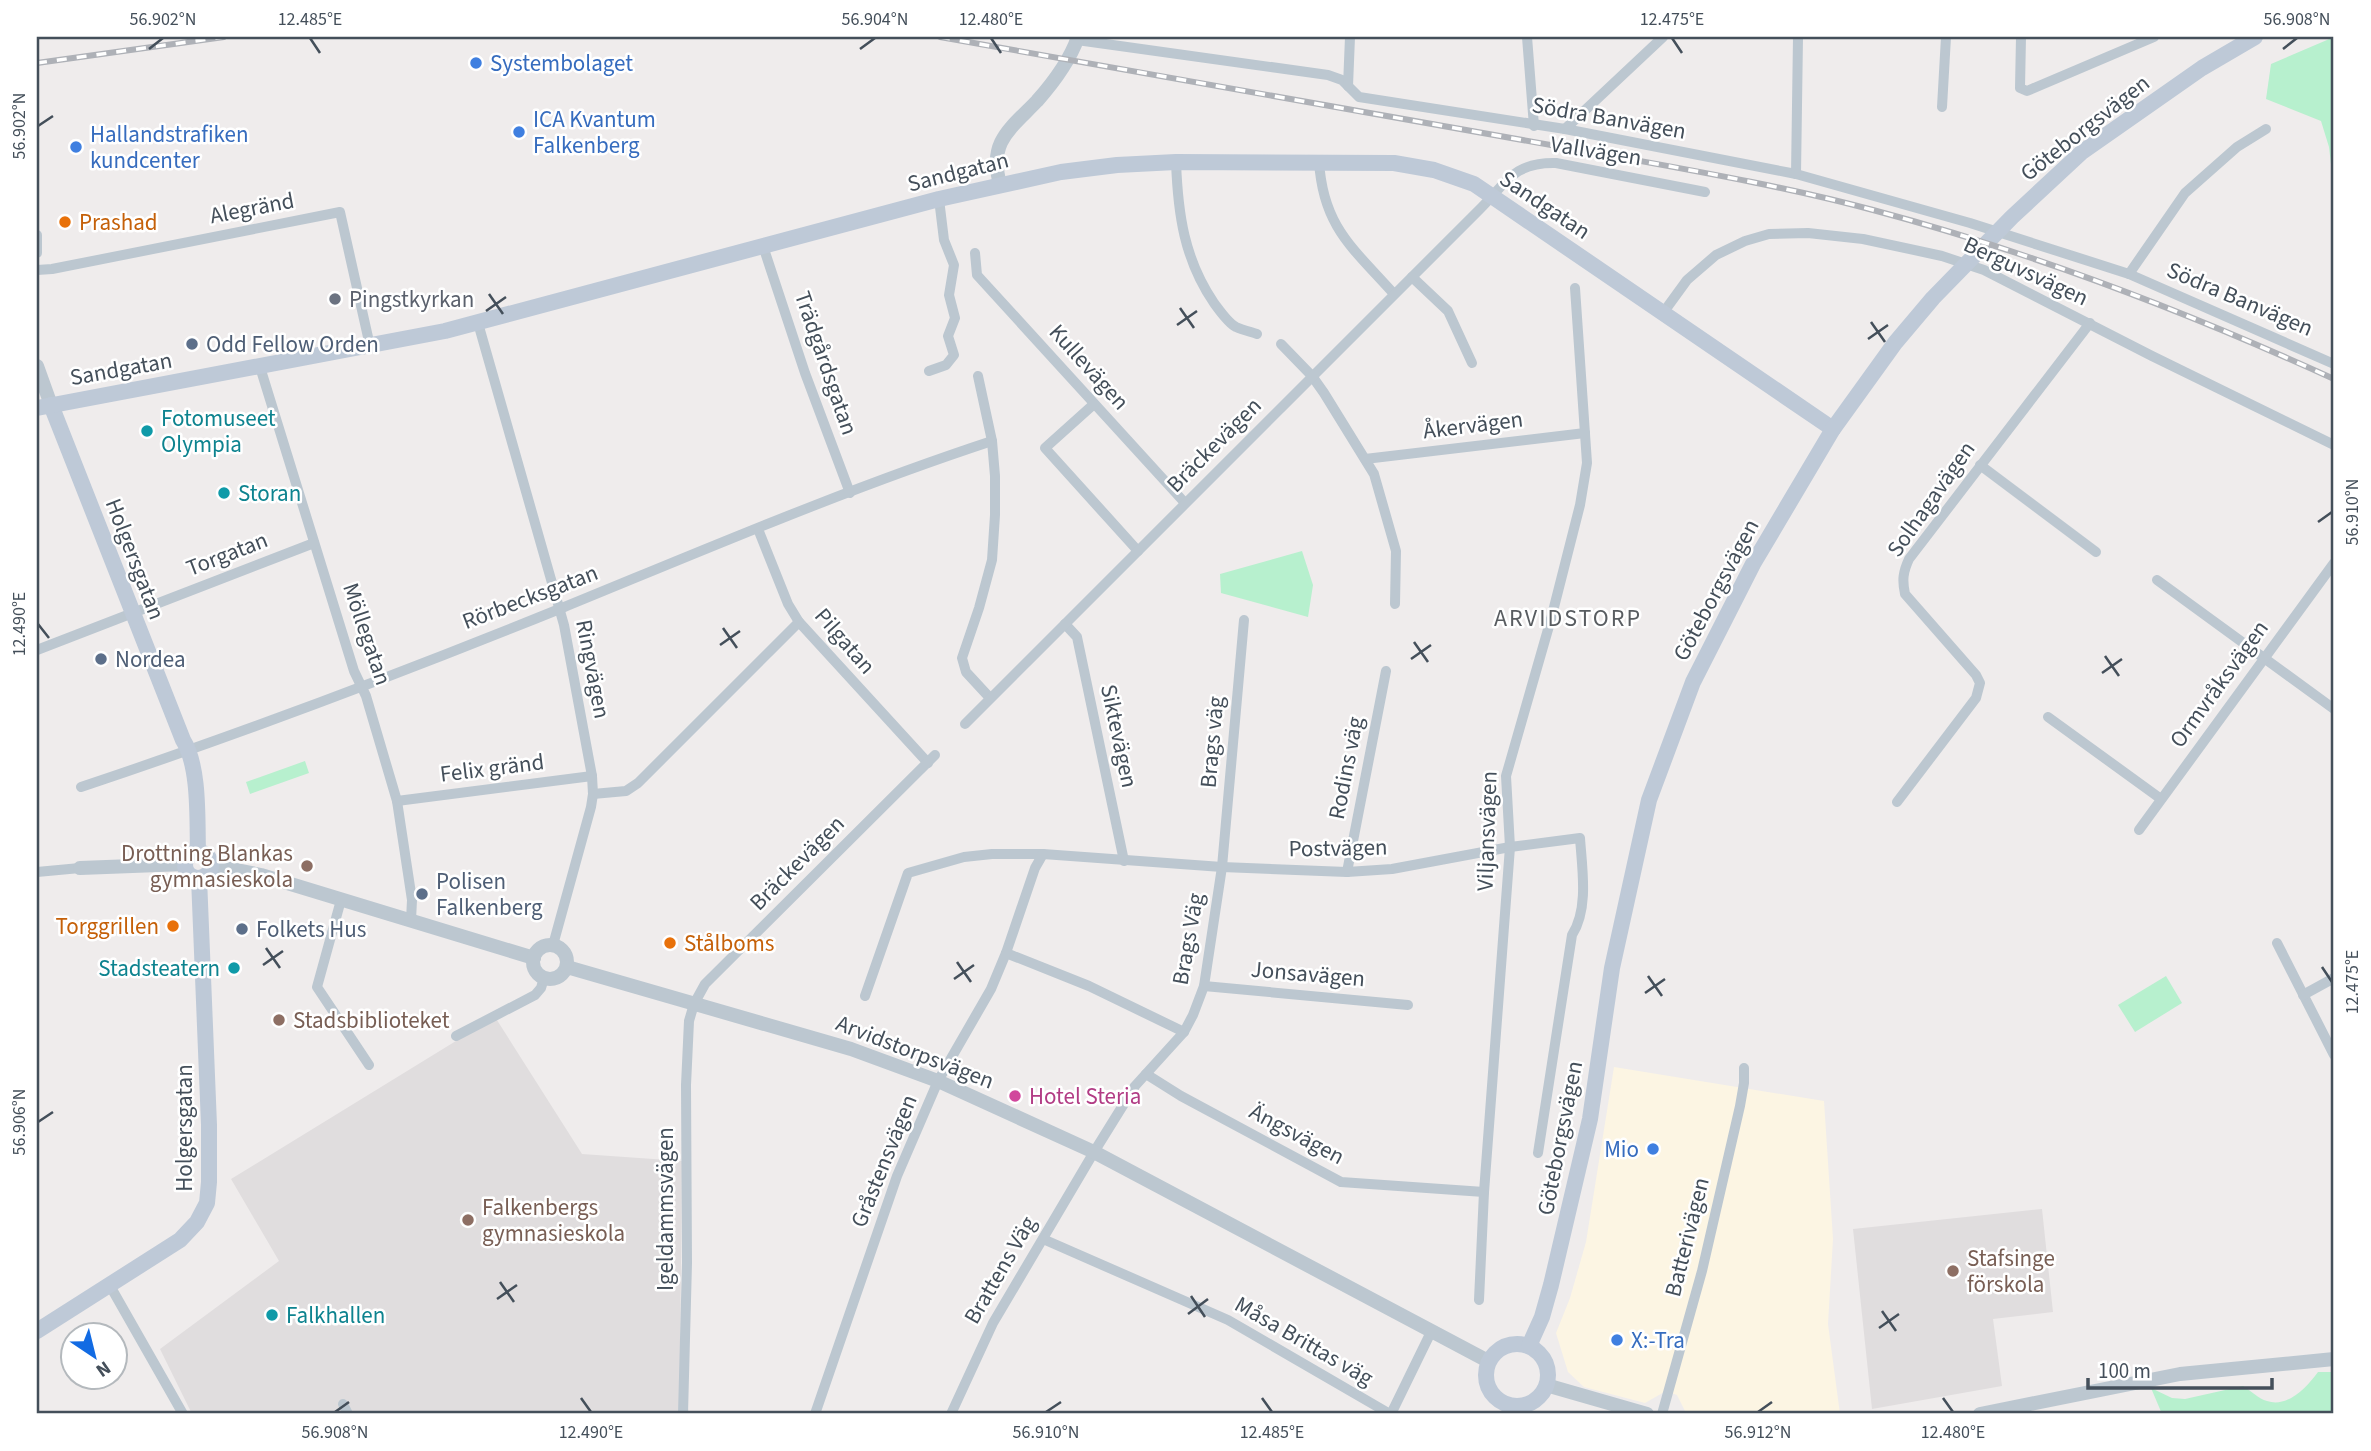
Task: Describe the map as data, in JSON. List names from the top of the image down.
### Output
{
  "streets": {
    "main road": ["Göteborgsvägen", "Sandgatan", "Holgersgatan"],
    "street": [
      "Södra Banvägen",
      "Vallvägen",
      "Alegränd",
      "Berguvsvägen",
      "Trädgårdsgatan",
      "Kullevägen",
      "Åkervägen",
      "Bräckevägen",
      "Solhagavägen",
      "Torgatan",
      "Rörbecksgatan",
      "Möllegatan",
      "Pilgatan",
      "Ringvägen",
      "Ormvråksvägen",
      "Siktevägen",
      "Brags väg",
      "Felix gränd",
      "Rodins väg",
      "Viljansvägen",
      "Postvägen",
      "Brags Väg",
      "Jonsavägen",
      "Arvidstorpsvägen",
      "Ängsvägen",
      "Gråstensvägen",
      "Igeldammsvägen",
      "Batterivägen",
      "Brattens Väg",
      "Måsa Brittas väg"
    ]
  },
  "crossings": [
    ["Göteborgsvägen", "Sandgatan"],
    ["Göteborgsvägen", "Arvidstorpsvägen"],
    ["Vallvägen", "Sandgatan"],
    ["Vallvägen", "Bräckevägen"],
    ["Sandgatan", "Alegränd"],
    ["Sandgatan", "Berguvsvägen"],
    ["Sandgatan", "Trädgårdsgatan"],
    ["Sandgatan", "Bräckevägen"],
    ["Sandgatan", "Holgersgatan"],
    ["Sandgatan", "Möllegatan"],
    ["Sandgatan", "Ringvägen"],
    ["Berguvsvägen", "Solhagavägen"],
    ["Trädgårdsgatan", "Rörbecksgatan"],
    ["Kullevägen", "Bräckevägen"],
    ["Åkervägen", "Viljansvägen"],
    ["Bräckevägen", "Pilgatan"],
    ["Bräckevägen", "Siktevägen"],
    ["Bräckevägen", "Arvidstorpsvägen"],
    ["Bräckevägen", "Igeldammsvägen"],
    ["Torgatan", "Holgersgatan"],
    ["Torgatan", "Möllegatan"],
    ["Holgersgatan", "Rörbecksgatan"],
    ["Rörbecksgatan", "Möllegatan"],
    ["Rörbecksgatan", "Pilgatan"],
    ["Rörbecksgatan", "Ringvägen"],
    ["Möllegatan", "Felix gränd"],
    ["Ringvägen", "Felix gränd"],
    ["Ringvägen", "Arvidstorpsvägen"],
    ["Siktevägen", "Postvägen"],
    ["Brags väg", "Postvägen"],
    ["Brags väg", "Brags Väg"],
    ["Rodins väg", "Postvägen"],
    ["Viljansvägen", "Postvägen"],
    ["Viljansvägen", "Ängsvägen"],
    ["Postvägen", "Brags Väg"],
    ["Postvägen", "Gråstensvägen"],
    ["Brags Väg", "Jonsavägen"],
    ["Brags Väg", "Arvidstorpsvägen"],
    ["Brags Väg", "Ängsvägen"],
    ["Brags Väg", "Brattens Väg"],
    ["Arvidstorpsvägen", "Gråstensvägen"],
    ["Arvidstorpsvägen", "Igeldammsvägen"],
    ["Arvidstorpsvägen", "Brattens Väg"],
    ["Brattens Väg", "Måsa Brittas väg"]
  ],
  "districts": ["ARVIDSTORP"],
  "places": [
    "Systembolaget",
    "ICA Kvantum Falkenberg",
    "Hallandstrafiken kundcenter",
    "Prashad",
    "Pingstkyrkan",
    "Odd Fellow Orden",
    "Fotomuseet Olympia",
    "Storan",
    "Nordea",
    "Drottning Blankas gymnasieskola",
    "Polisen Falkenberg",
    "Torggrillen",
    "Folkets Hus",
    "Stålboms",
    "Stadsteatern",
    "Stadsbiblioteket",
    "Hotel Steria",
    "Mio",
    "Falkenbergs gymnasieskola",
    "Stafsinge förskola",
    "Falkhallen",
    "X:-Tra"
  ],
  "scale_bar": "100 m",
  "north": "bottom right",
  "coordinates": [
    "56.902°N",
    "12.485°E",
    "56.904°N",
    "12.480°E",
    "12.475°E",
    "56.908°N",
    "56.910°N",
    "12.490°E",
    "56.906°N",
    "56.912°N"
  ]
}
